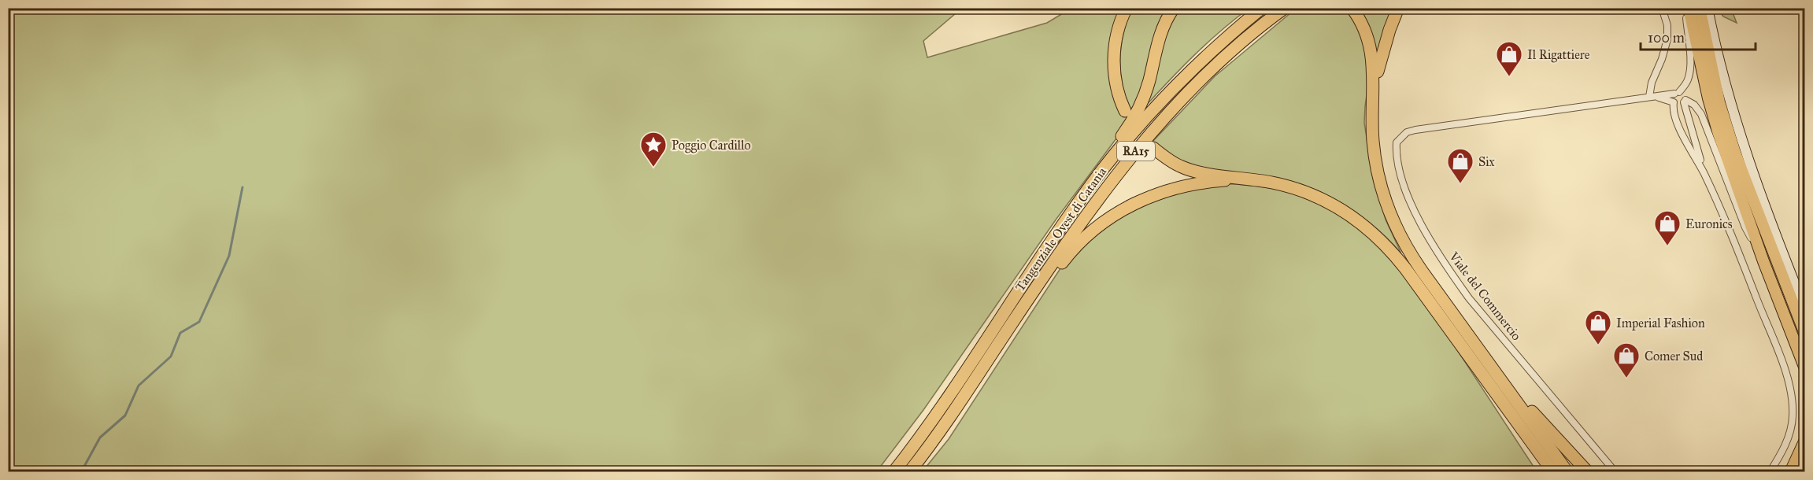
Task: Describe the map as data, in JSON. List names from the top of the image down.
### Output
{
  "streets": {
    "highway": ["RA15", "Tangenziale Ovest di Catania"],
    "street": ["Viale del Commercio"]
  },
  "places": {
    "shop": [
      "Il Rigattiere",
      "Six",
      "Euronics",
      "Imperial Fashion",
      "Comer Sud"
    ],
    "place": ["Poggio Cardillo"]
  },
  "scale_bar": "100 m"
}
